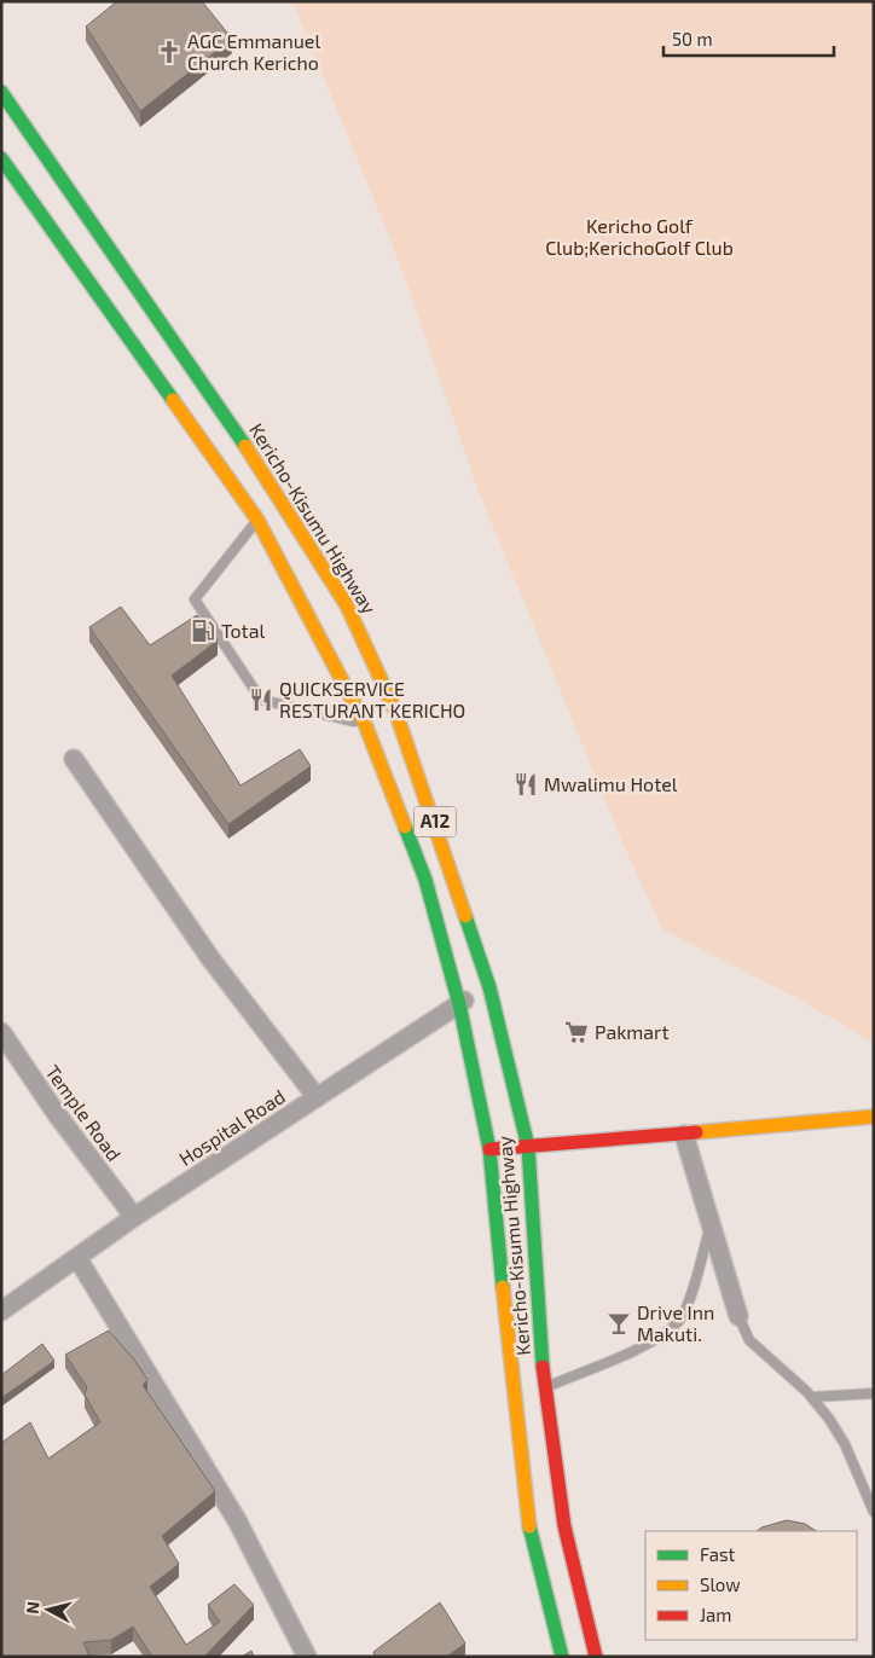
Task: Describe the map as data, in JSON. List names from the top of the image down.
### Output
{
  "streets": {
    "main road": ["Kericho-Kisumu Highway", "A12"],
    "street": ["Temple Road", "Hospital Road"]
  },
  "crossings": [
    ["Kericho-Kisumu Highway", "Hospital Road"],
    ["Temple Road", "Hospital Road"]
  ],
  "parks": ["Kericho Golf Club;KerichoGolf Club"],
  "places": {
    "church": ["AGC Emmanuel Church Kericho"],
    "fuel station": ["Total"],
    "restaurant": ["QUICKSERVICE RESTURANT KERICHO", "Mwalimu Hotel"],
    "supermarket": ["Pakmart"],
    "bar": ["Drive Inn Makuti."]
  },
  "legend": ["Fast", "Slow", "Jam"],
  "scale_bar": "50 m",
  "north": "left"
}
